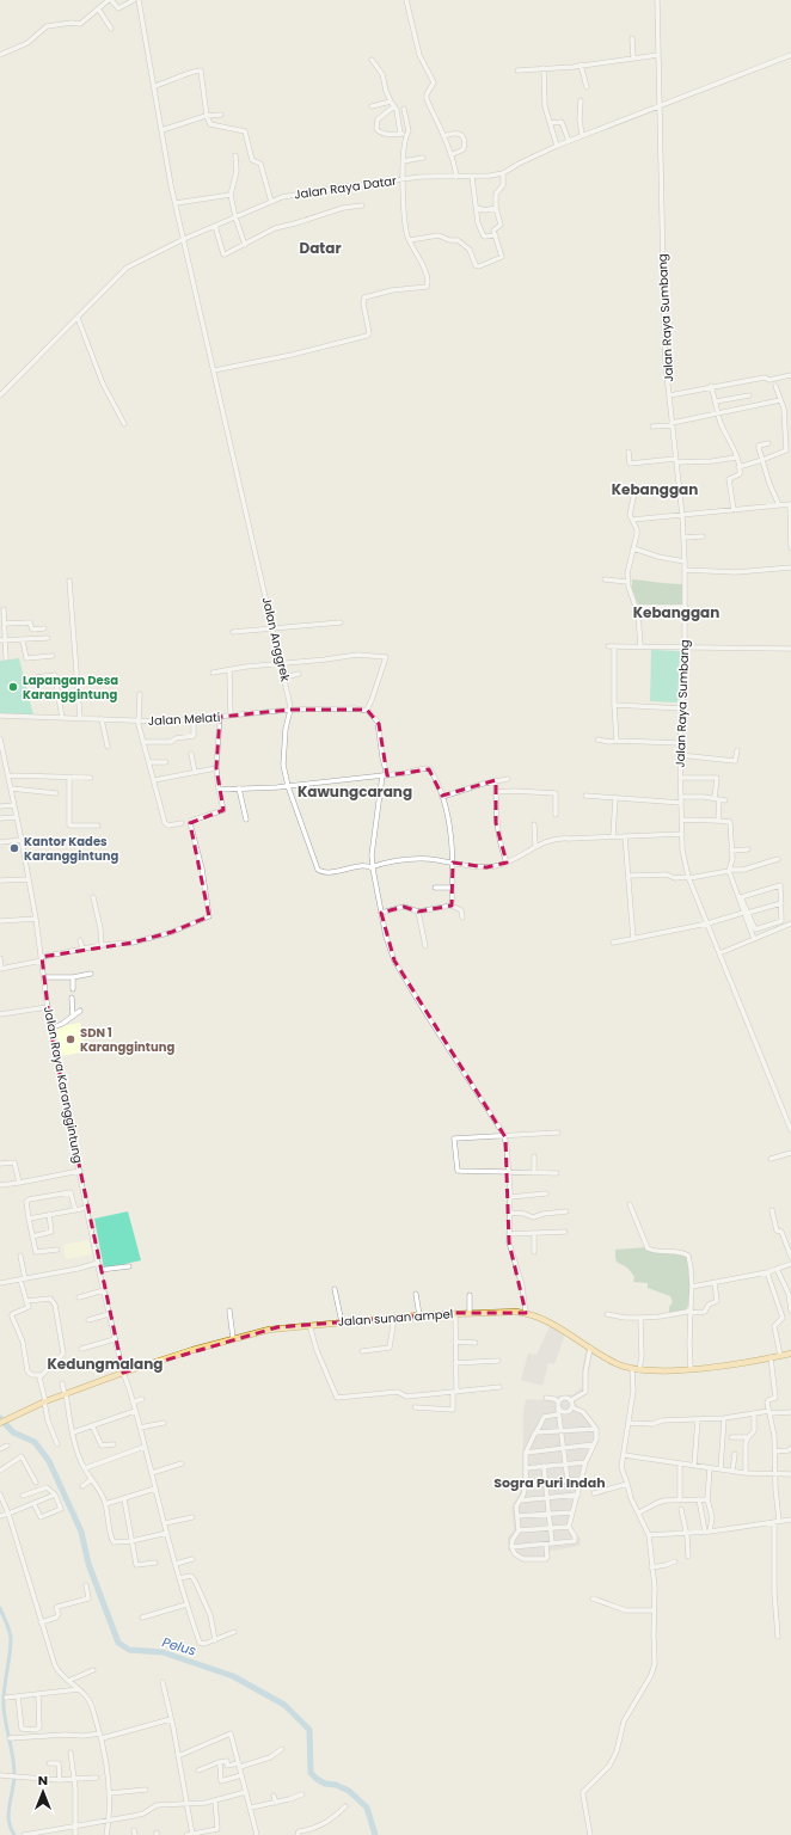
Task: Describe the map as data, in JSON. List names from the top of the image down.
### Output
{
  "streets": {
    "main road": ["Jalan sunan ampel"],
    "street": [
      "Jalan Raya Datar",
      "Jalan Raya Sumbang",
      "Jalan Anggrek",
      "Jalan Melati",
      "Jalan Raya Karanggintung"
    ]
  },
  "crossings": [
    ["Jalan Raya Datar", "Jalan Raya Sumbang"],
    ["Jalan Raya Datar", "Jalan Anggrek"],
    ["Jalan Anggrek", "Jalan Melati"],
    ["Jalan Raya Karanggintung", "Jalan sunan ampel"]
  ],
  "districts": [
    "Datar",
    "Kebanggan",
    "Kebanggan",
    "Kawungcarang",
    "Kedungmalang",
    "Sogra Puri Indah"
  ],
  "water": ["Pelus"],
  "places": ["Lapangan Desa Karanggintung", "Kantor Kades Karanggintung", "SDN 1 Karanggintung"],
  "north": "top"
}
